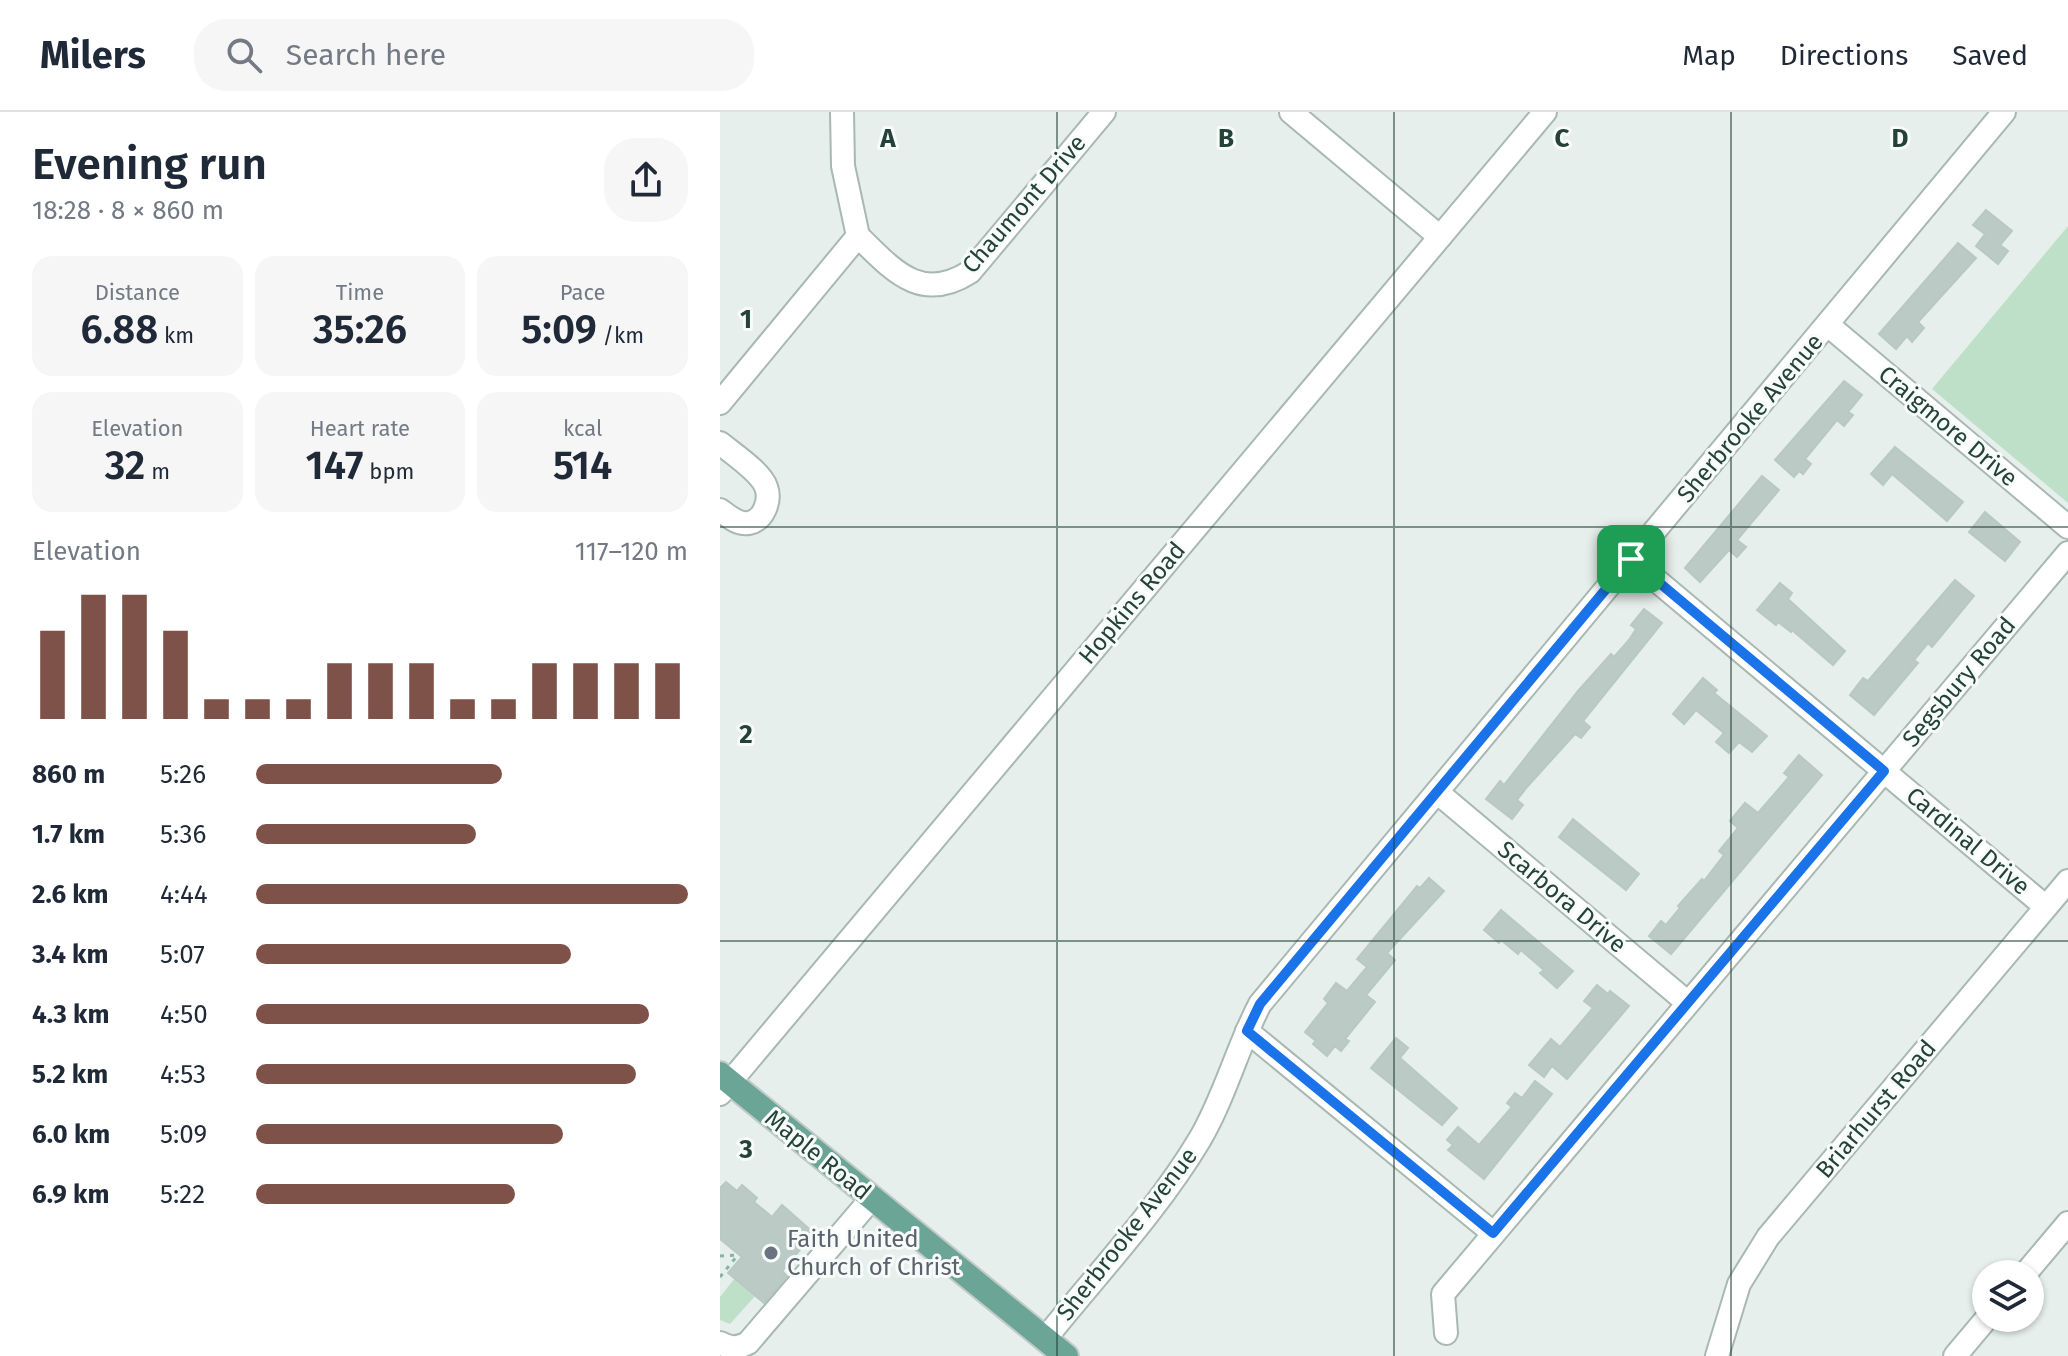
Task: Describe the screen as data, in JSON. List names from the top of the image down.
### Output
{
  "streets": {
    "main road": ["Maple Road"],
    "street": [
      "Chaumont Drive",
      "Sherbrooke Avenue",
      "Craigmore Drive",
      "Hopkins Road",
      "Segsbury Road",
      "Cardinal Drive",
      "Scarbora Drive",
      "Briarhurst Road"
    ]
  },
  "crossings": [
    ["Sherbrooke Avenue", "Craigmore Drive"],
    ["Sherbrooke Avenue", "Cardinal Drive"],
    ["Sherbrooke Avenue", "Scarbora Drive"],
    ["Sherbrooke Avenue", "Maple Road"],
    ["Hopkins Road", "Maple Road"],
    ["Segsbury Road", "Cardinal Drive"],
    ["Segsbury Road", "Scarbora Drive"],
    ["Cardinal Drive", "Briarhurst Road"]
  ],
  "places": ["Faith United Church of Christ"],
  "page": {
    "header": "Milers",
    "search": "Search here",
    "nav": ["Map", "Directions", "Saved"],
    "heading": ["Evening run", "18:28 · 8 × 860 m"],
    "stats": [
      ["Distance", "6.88 km"],
      ["Time", "35:26"],
      ["Pace", "5:09 /km"],
      ["Elevation", "32 m"],
      ["Heart rate", "147 bpm"],
      ["kcal", "514"]
    ],
    "chart": ["Elevation", "117–120 m"],
    "list": [
      {
        "name": "860 m",
        "note": "5:26"
      },
      {
        "name": "1.7 km",
        "note": "5:36"
      },
      {
        "name": "2.6 km",
        "note": "4:44"
      },
      {
        "name": "3.4 km",
        "note": "5:07"
      },
      {
        "name": "4.3 km",
        "note": "4:50"
      },
      {
        "name": "5.2 km",
        "note": "4:53"
      },
      {
        "name": "6.0 km",
        "note": "5:09"
      },
      {
        "name": "6.9 km",
        "note": "5:22"
      }
    ]
  },
  "grid": {
    "columns": [
      "A",
      "B",
      "C",
      "D"
    ],
    "rows": ["1", "2", "3"]
  }
}
